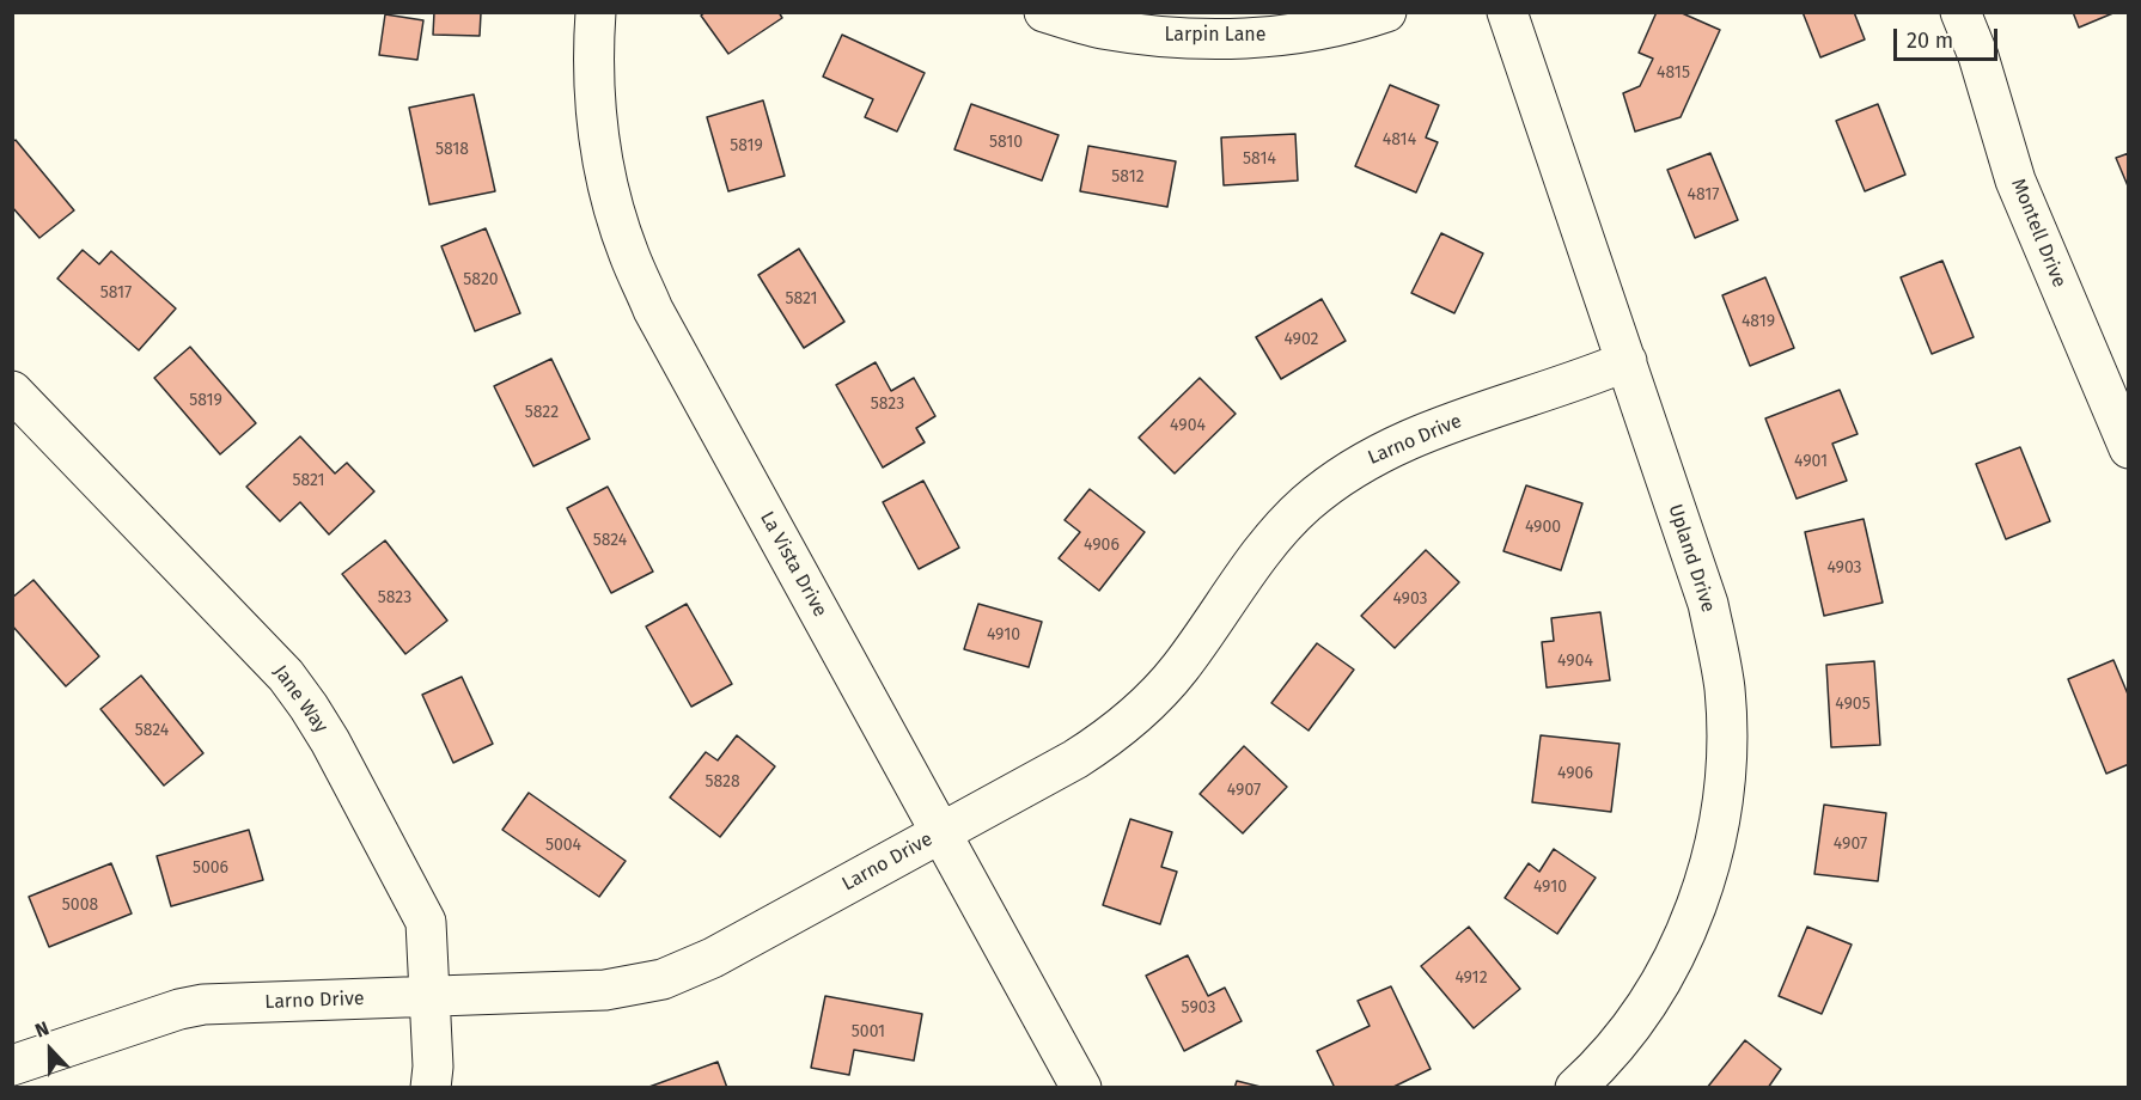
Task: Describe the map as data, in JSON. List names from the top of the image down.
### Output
{
  "streets": {
    "street": [
      "Larpin Lane",
      "Montell Drive",
      "Larno Drive",
      "Upland Drive",
      "La Vista Drive",
      "Jane Way"
    ]
  },
  "crossings": [
    ["Larno Drive", "Upland Drive"],
    ["Larno Drive", "La Vista Drive"],
    ["Larno Drive", "Jane Way"]
  ],
  "house_numbers": [
    "4815",
    "4814",
    "5810",
    "5819",
    "5818",
    "5814",
    "5812",
    "4817",
    "5820",
    "5817",
    "5821",
    "4819",
    "4902",
    "5819",
    "5823",
    "5822",
    "4904",
    "4901",
    "5821",
    "4900",
    "5824",
    "4906",
    "4903",
    "5823",
    "4903",
    "4910",
    "4904",
    "4905",
    "5824",
    "4906",
    "5828",
    "4907",
    "4907",
    "5004",
    "5006",
    "4910",
    "5008",
    "4912",
    "5903",
    "5001"
  ],
  "scale_bar": "20 m",
  "north": "top"
}
